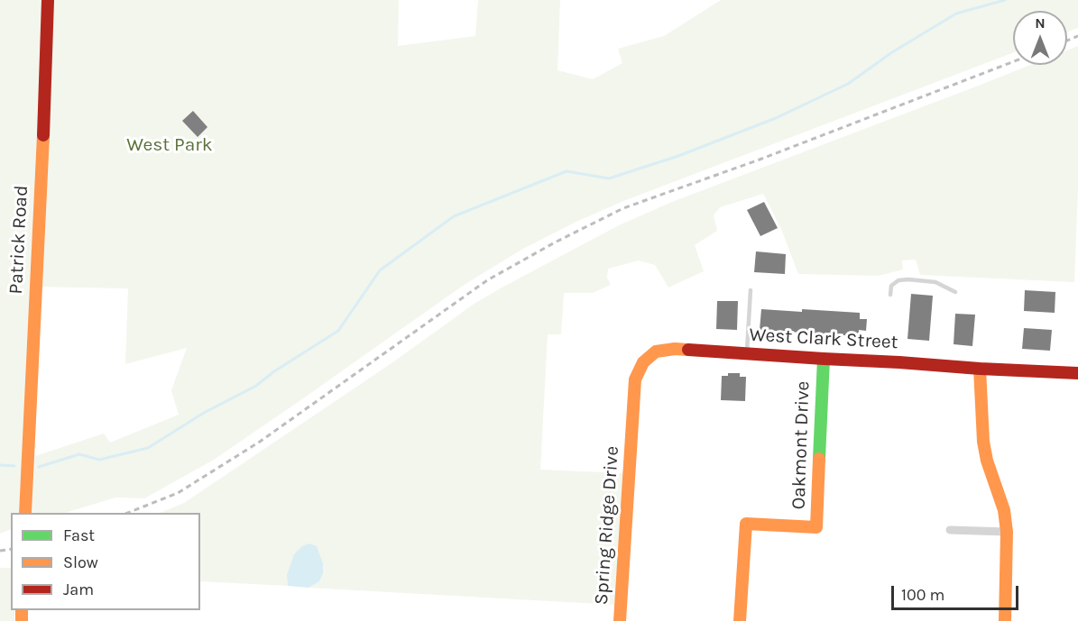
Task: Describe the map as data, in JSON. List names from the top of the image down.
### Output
{
  "streets": {
    "street": [
      "Patrick Road",
      "West Clark Street",
      "Oakmont Drive",
      "Spring Ridge Drive"
    ]
  },
  "crossings": [
    ["West Clark Street", "Oakmont Drive"],
    ["West Clark Street", "Spring Ridge Drive"]
  ],
  "parks": ["West Park"],
  "legend": ["Fast", "Slow", "Jam"],
  "scale_bar": "100 m",
  "north": "top"
}
